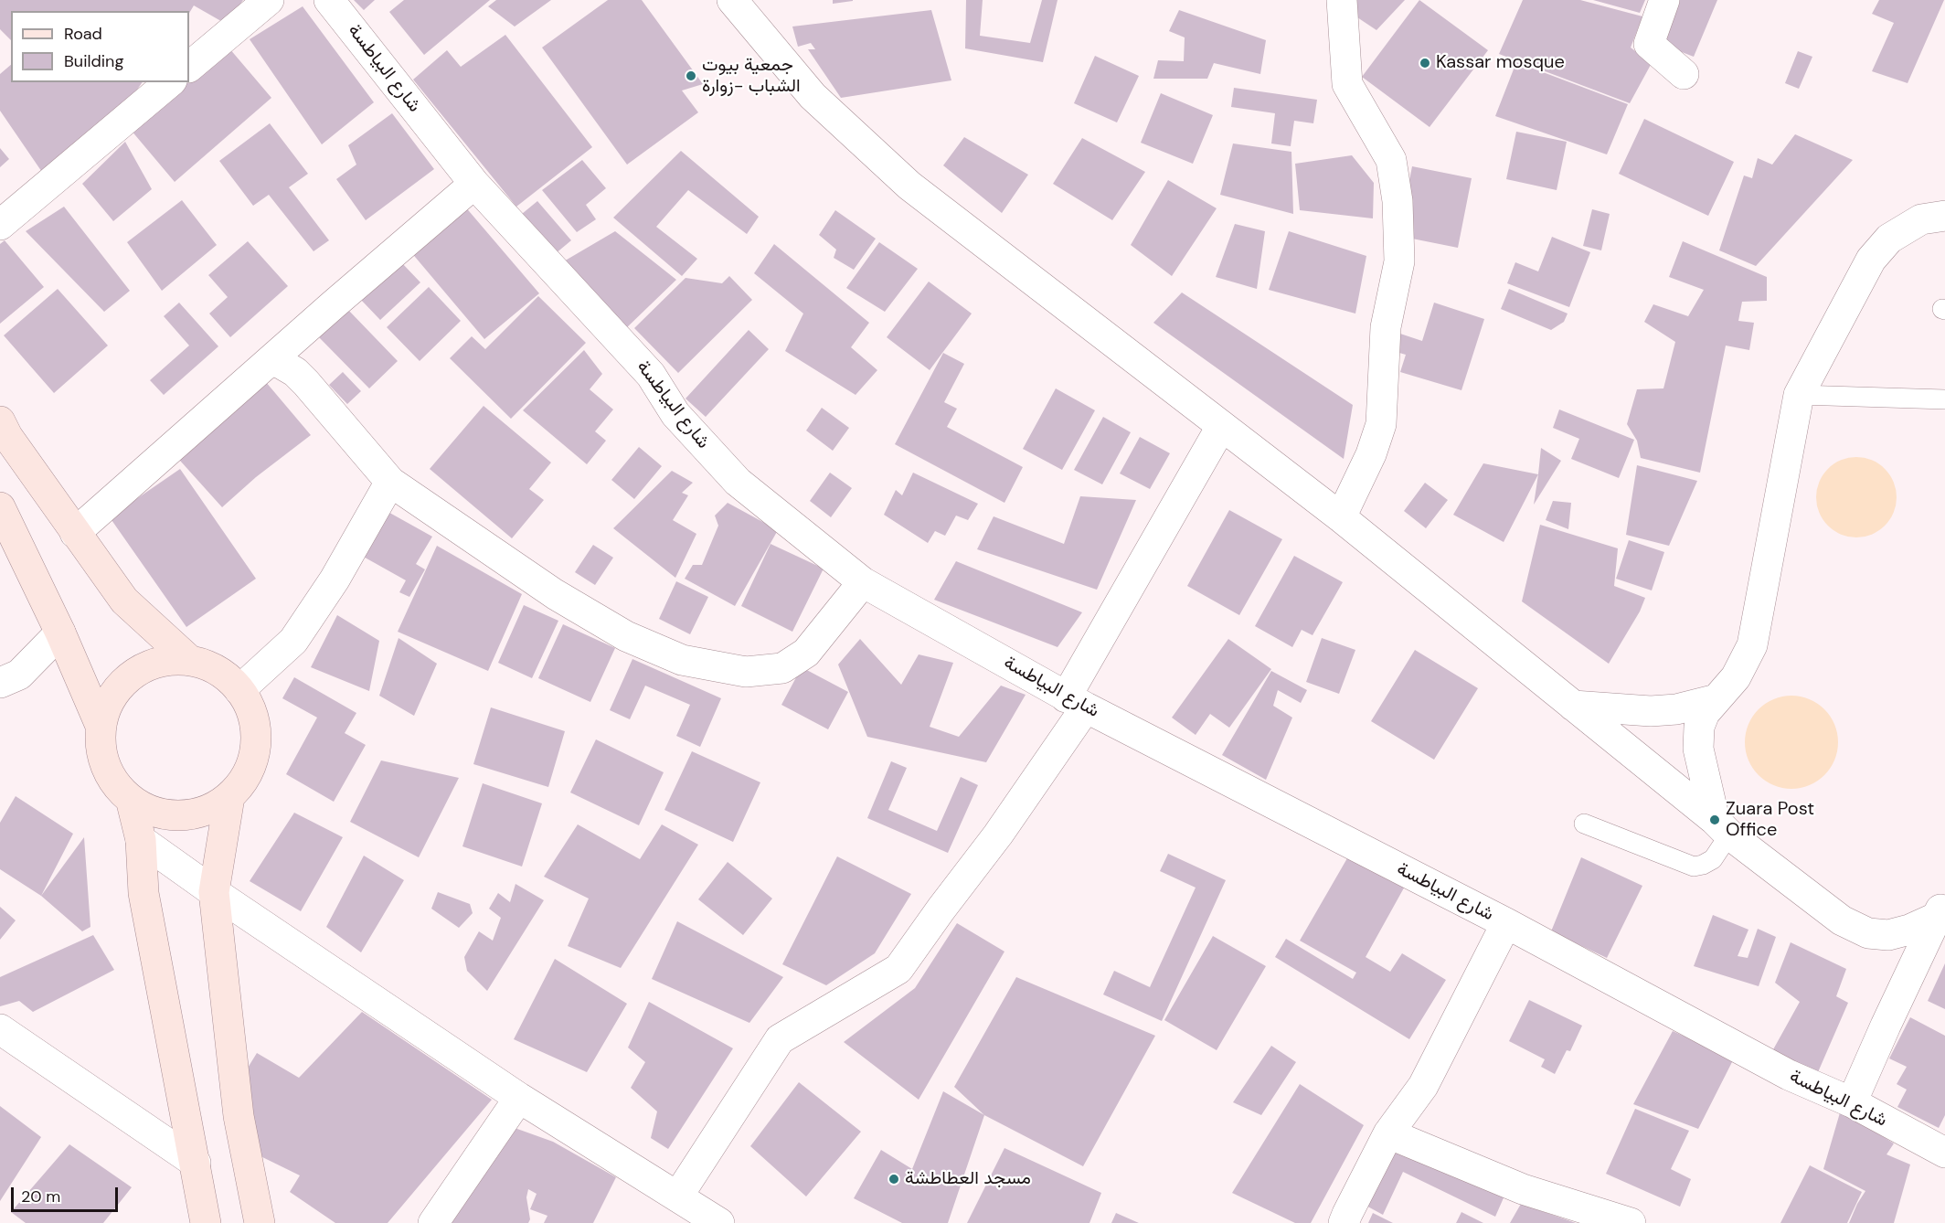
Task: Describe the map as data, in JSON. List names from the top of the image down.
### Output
{
  "streets": {
    "street": ["شارع البياطسة"]
  },
  "places": [
    "Kassar mosque",
    "جمعية بيوت الشباب -زوارة",
    "Zuara Post Office",
    "مسجد العطاطشة"
  ],
  "legend": ["Road", "Building"],
  "scale_bar": "20 m"
}
